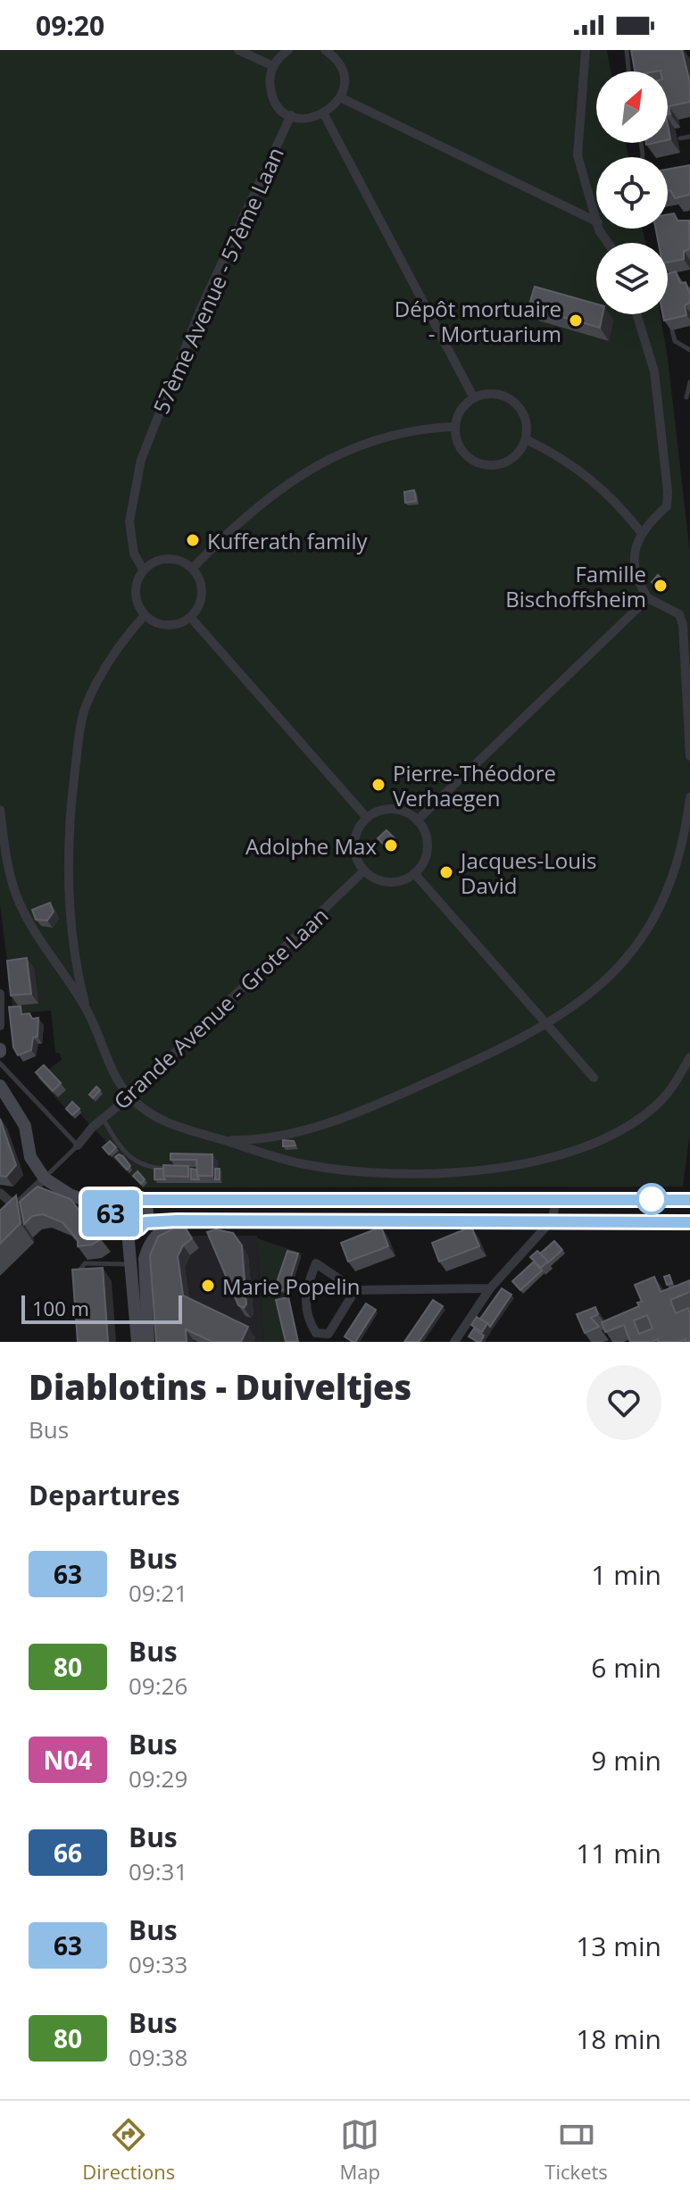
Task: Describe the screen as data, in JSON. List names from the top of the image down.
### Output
{
  "streets": {
    "street": ["57ème Avenue - 57ème Laan", "Grande Avenue - Grote Laan"]
  },
  "places": [
    "Dépôt mortuaire - Mortuarium",
    "Kufferath family",
    "Famille Bischoffsheim",
    "Pierre-Théodore Verhaegen",
    "Adolphe Max",
    "Jacques-Louis David",
    "Marie Popelin"
  ],
  "lines": ["bus line 63"],
  "scale_bar": "100 m",
  "north": "top right",
  "page": {
    "status": "09:20",
    "on_map": "63",
    "scale": "100 m",
    "heading": [
      ["Diablotins - Duiveltjes", "Bus"],
      "Departures"
    ],
    "list": [
      {
        "mark": "63",
        "name": "Bus",
        "note": "09:21",
        "value": "1 min"
      },
      {
        "mark": "80",
        "name": "Bus",
        "note": "09:26",
        "value": "6 min"
      },
      {
        "mark": "N04",
        "name": "Bus",
        "note": "09:29",
        "value": "9 min"
      },
      {
        "mark": "66",
        "name": "Bus",
        "note": "09:31",
        "value": "11 min"
      },
      {
        "mark": "63",
        "name": "Bus",
        "note": "09:33",
        "value": "13 min"
      },
      {
        "mark": "80",
        "name": "Bus",
        "note": "09:38",
        "value": "18 min"
      }
    ],
    "tabs": ["Directions", "Map", "Tickets"]
  }
}
